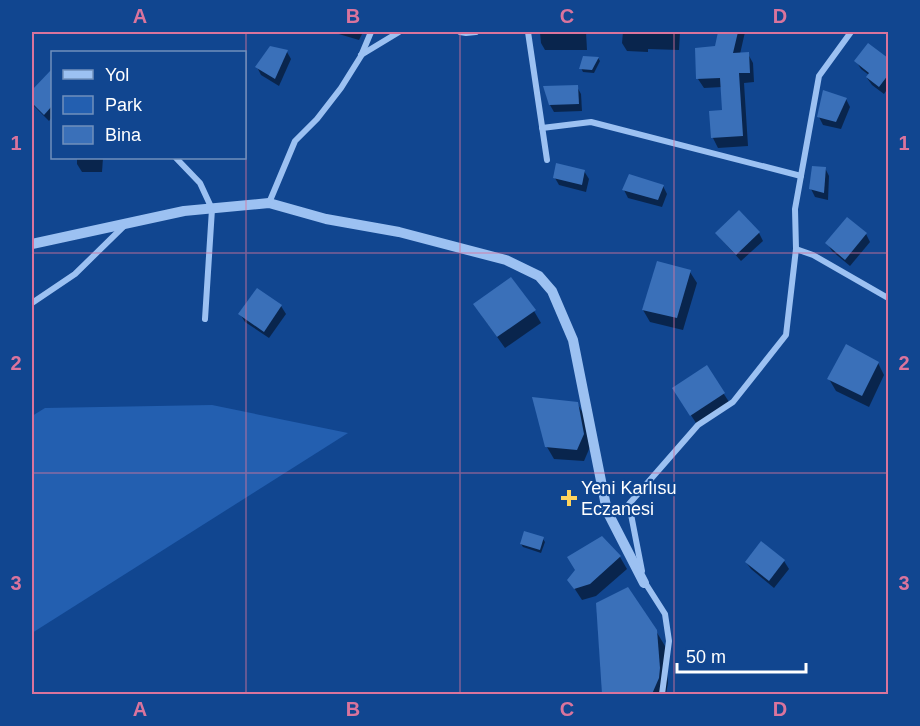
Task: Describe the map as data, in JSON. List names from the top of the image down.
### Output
{
  "places": {
    "health": ["Yeni Karlısu Eczanesi"]
  },
  "legend": ["Yol", "Park", "Bina"],
  "scale_bar": "50 m",
  "grid": {
    "columns": [
      "A",
      "B",
      "C",
      "D"
    ],
    "rows": ["1", "2", "3"]
  }
}
